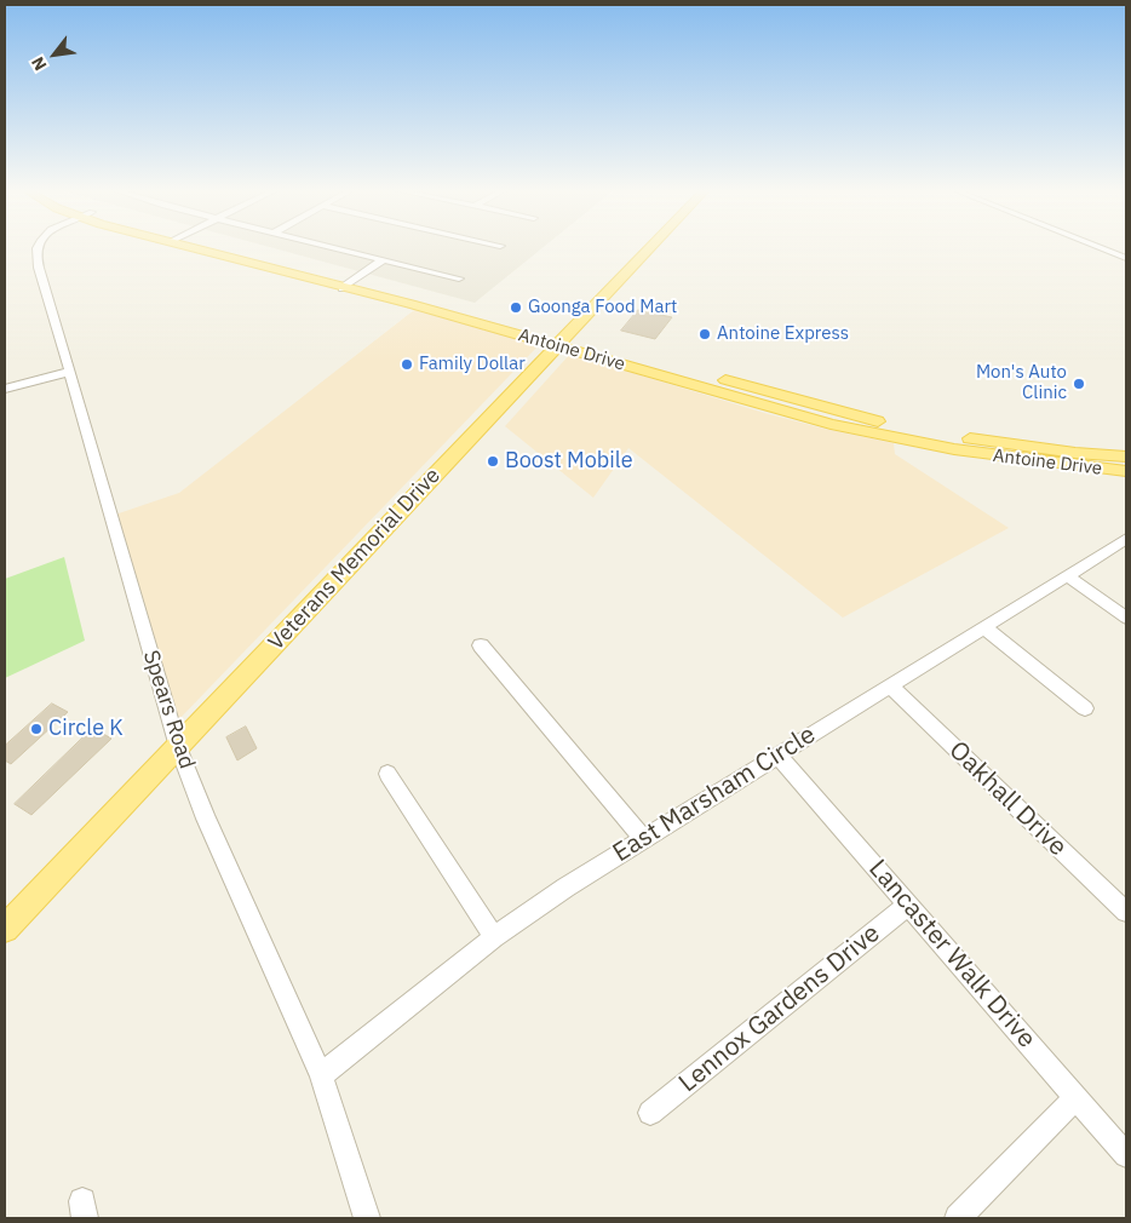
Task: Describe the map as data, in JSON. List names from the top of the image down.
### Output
{
  "streets": {
    "main road": ["Antoine Drive", "Veterans Memorial Drive"],
    "street": [
      "Spears Road",
      "East Marsham Circle",
      "Oakhall Drive",
      "Lancaster Walk Drive",
      "Lennox Gardens Drive"
    ]
  },
  "crossings": [
    ["Antoine Drive", "Veterans Memorial Drive"],
    ["Veterans Memorial Drive", "Spears Road"],
    ["Spears Road", "East Marsham Circle"],
    ["East Marsham Circle", "Oakhall Drive"],
    ["East Marsham Circle", "Lancaster Walk Drive"],
    ["Lancaster Walk Drive", "Lennox Gardens Drive"]
  ],
  "places": [
    "Goonga Food Mart",
    "Antoine Express",
    "Family Dollar",
    "Mon's Auto Clinic",
    "Boost Mobile",
    "Circle K"
  ],
  "north": "bottom left"
}
